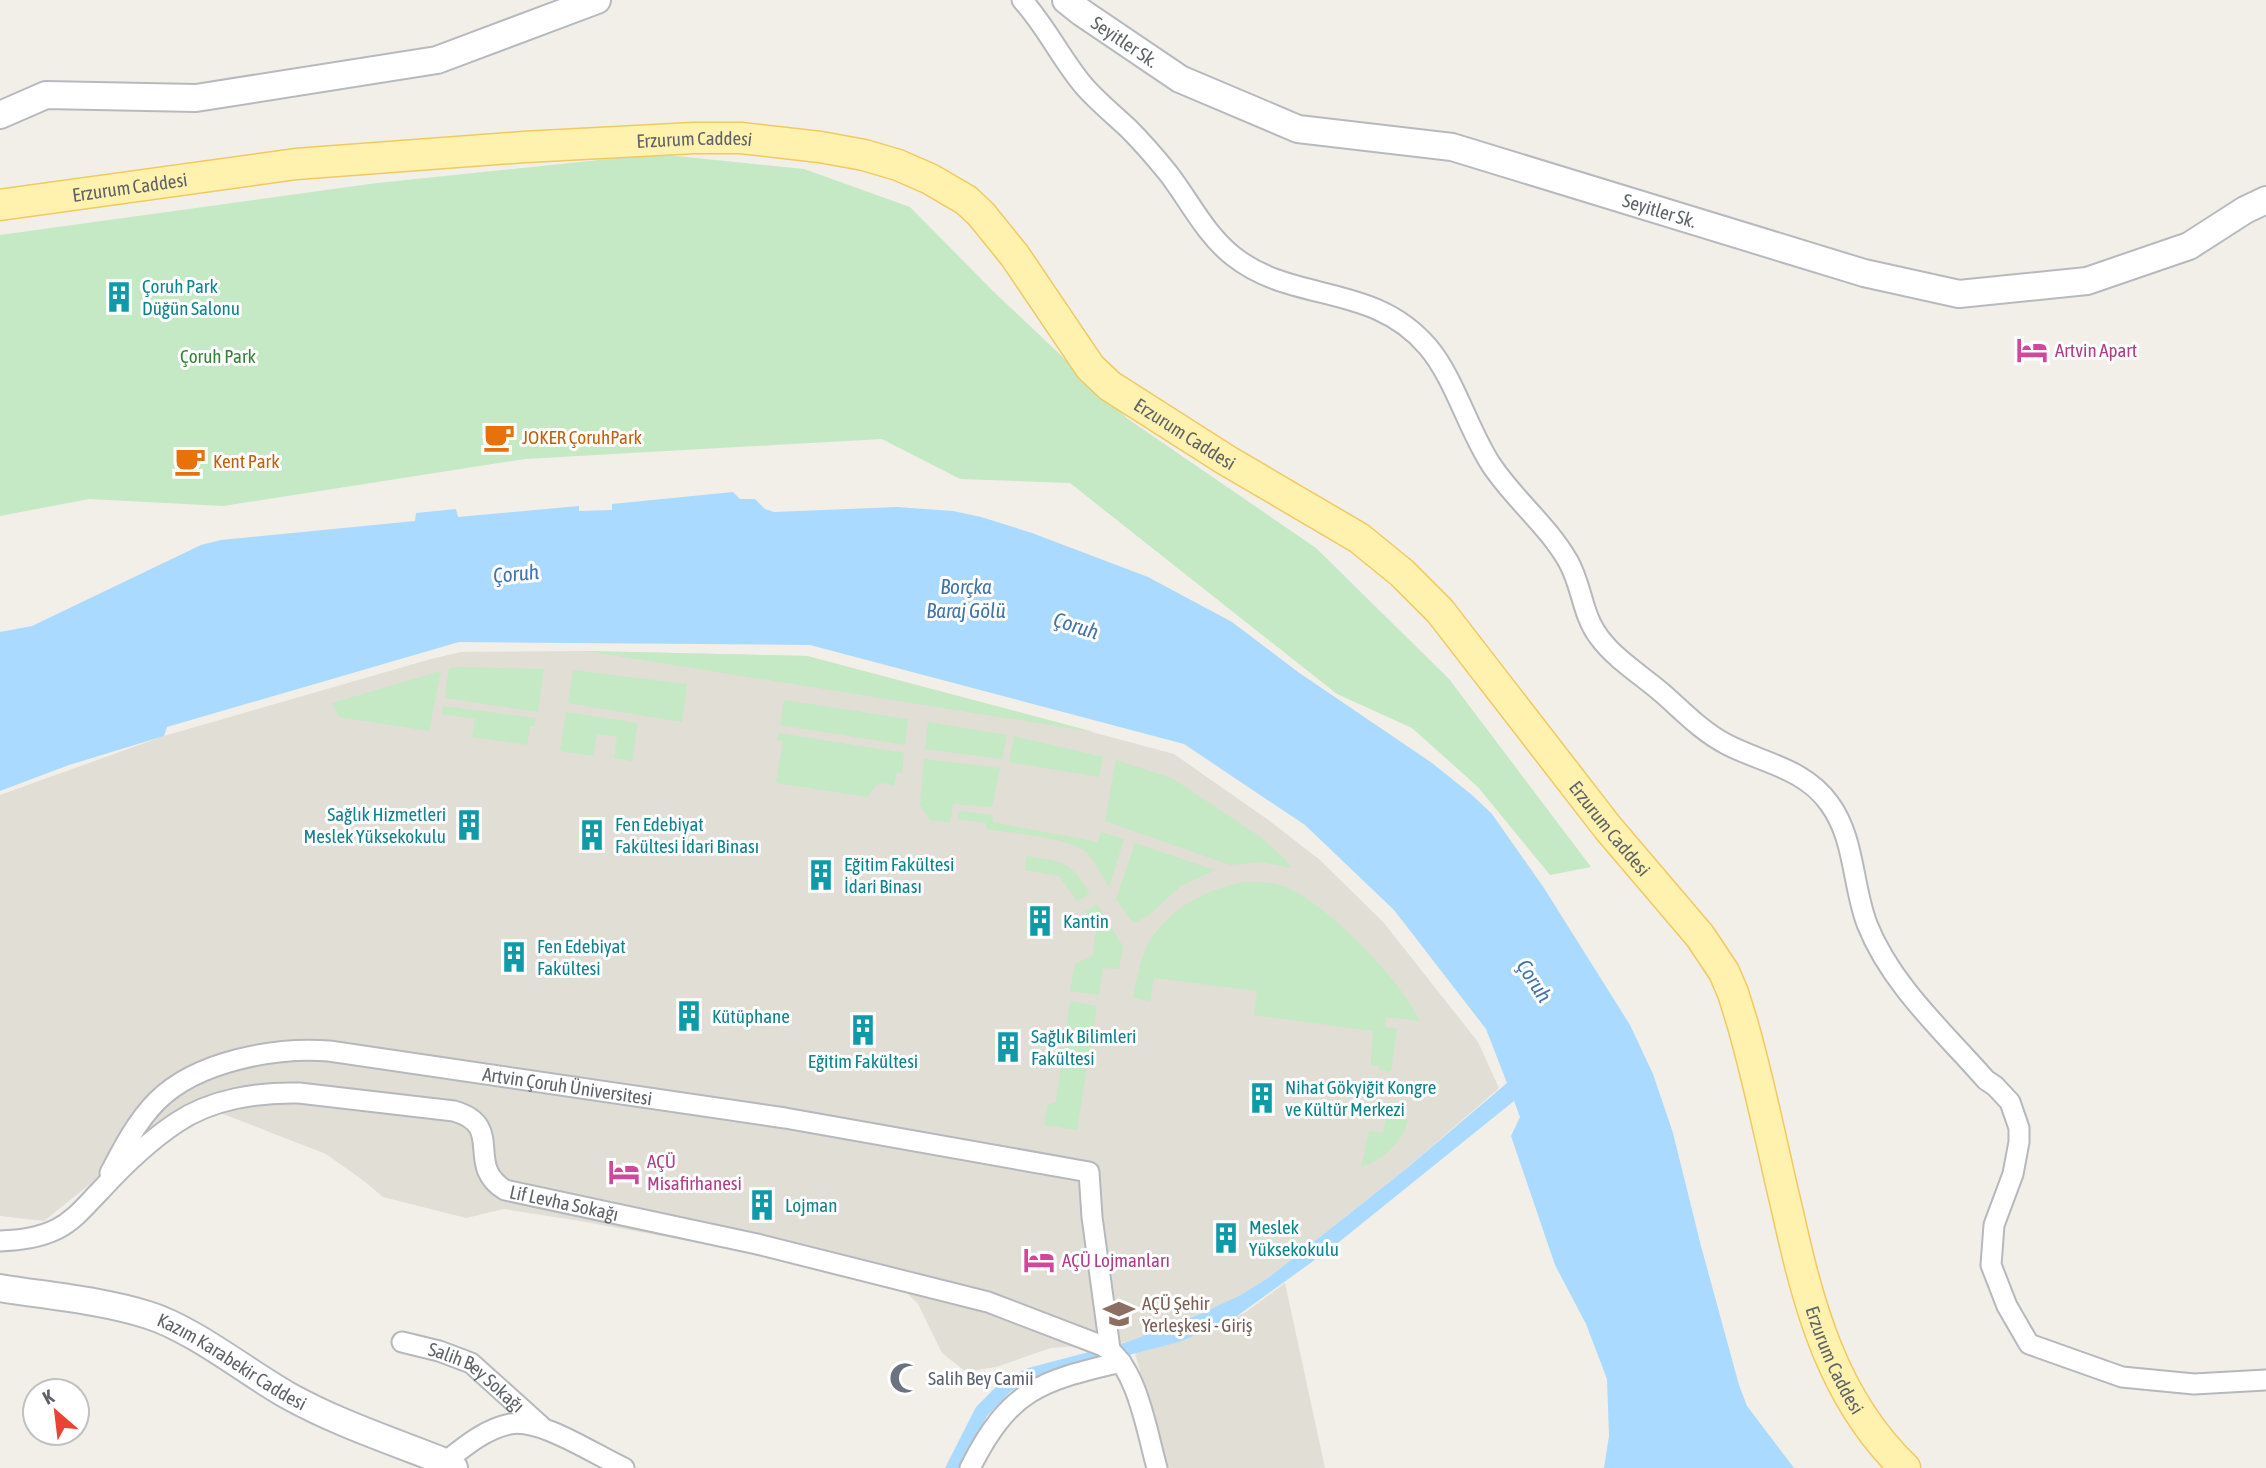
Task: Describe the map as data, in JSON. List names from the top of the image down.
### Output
{
  "streets": {
    "main road": ["Erzurum Caddesi"],
    "street": [
      "Seyitler Sk.",
      "Artvin Çoruh Üniversitesi",
      "Lif Levha Sokağı",
      "Kazım Karabekir Caddesi",
      "Salih Bey Sokağı"
    ]
  },
  "crossings": [
    ["Artvin Çoruh Üniversitesi", "Lif Levha Sokağı"],
    ["Kazım Karabekir Caddesi", "Salih Bey Sokağı"]
  ],
  "water": ["Çoruh", "Borçka Baraj Gölü"],
  "parks": ["Çoruh Park"],
  "places": {
    "building": [
      "Çoruh Park Düğün Salonu",
      "Sağlık Hizmetleri Meslek Yüksekokulu",
      "Fen Edebiyat Fakültesi İdari Binası",
      "Eğitim Fakültesi İdari Binası",
      "Kantin",
      "Fen Edebiyat Fakültesi",
      "Kütüphane",
      "Eğitim Fakültesi",
      "Sağlık Bilimleri Fakültesi",
      "Nihat Gökyiğit Kongre ve Kültür Merkezi",
      "Lojman",
      "Meslek Yüksekokulu"
    ],
    "hotel": ["Artvin Apart", "AÇÜ Misafirhanesi", "AÇÜ Lojmanları"],
    "cafe": ["JOKER ÇoruhPark", "Kent Park"],
    "school or university": ["AÇÜ Şehir Yerleşkesi - Giriş"],
    "mosque": ["Salih Bey Camii"]
  },
  "north": "top left"
}
